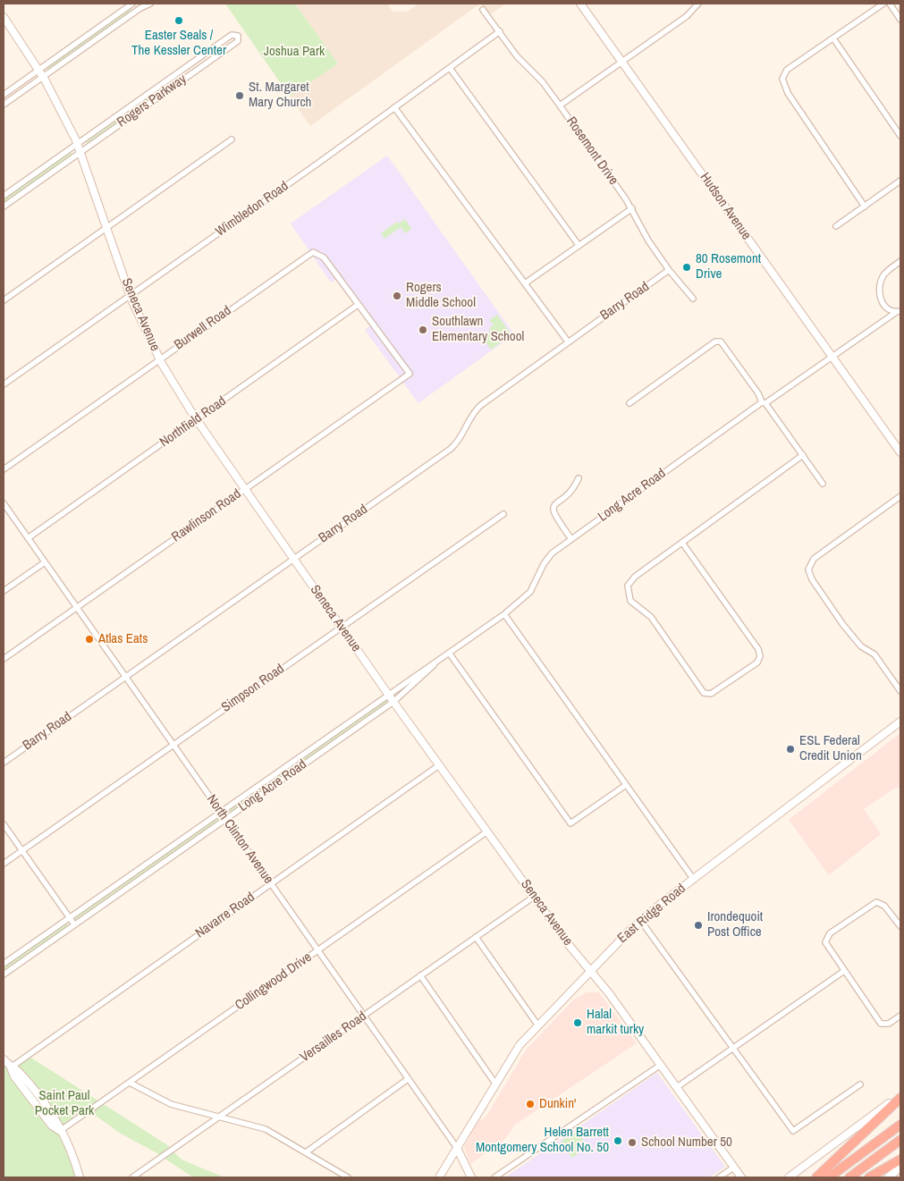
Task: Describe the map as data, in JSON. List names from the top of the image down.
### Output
{
  "streets": {
    "main road": [
      "Hudson Avenue",
      "Seneca Avenue",
      "North Clinton Avenue",
      "East Ridge Road"
    ],
    "street": [
      "Rogers Parkway",
      "Rosemont Drive",
      "Wimbledon Road",
      "Barry Road",
      "Burwell Road",
      "Northfield Road",
      "Long Acre Road",
      "Rawlinson Road",
      "Simpson Road",
      "Navarre Road",
      "Collingwood Drive",
      "Versailles Road"
    ]
  },
  "crossings": [
    ["Rogers Parkway", "Seneca Avenue"],
    ["Rosemont Drive", "Wimbledon Road"],
    ["Rosemont Drive", "Barry Road"],
    ["Hudson Avenue", "Long Acre Road"],
    ["Wimbledon Road", "Seneca Avenue"],
    ["Barry Road", "Seneca Avenue"],
    ["Barry Road", "North Clinton Avenue"],
    ["Seneca Avenue", "Burwell Road"],
    ["Seneca Avenue", "Northfield Road"],
    ["Seneca Avenue", "Long Acre Road"],
    ["Seneca Avenue", "Rawlinson Road"],
    ["Seneca Avenue", "Simpson Road"],
    ["Seneca Avenue", "East Ridge Road"],
    ["Seneca Avenue", "Navarre Road"],
    ["Seneca Avenue", "Collingwood Drive"],
    ["Seneca Avenue", "Versailles Road"],
    ["Burwell Road", "Northfield Road"],
    ["Burwell Road", "Rawlinson Road"],
    ["Northfield Road", "Rawlinson Road"],
    ["Northfield Road", "North Clinton Avenue"],
    ["Long Acre Road", "North Clinton Avenue"],
    ["Rawlinson Road", "North Clinton Avenue"],
    ["Simpson Road", "North Clinton Avenue"],
    ["North Clinton Avenue", "East Ridge Road"],
    ["North Clinton Avenue", "Navarre Road"],
    ["North Clinton Avenue", "Collingwood Drive"],
    ["North Clinton Avenue", "Versailles Road"]
  ],
  "parks": ["Joshua Park", "Saint Paul Pocket Park"],
  "places": [
    "Easter Seals / The Kessler Center",
    "St. Margaret Mary Church",
    "80 Rosemont Drive",
    "Rogers Middle School",
    "Southlawn Elementary School",
    "Atlas Eats",
    "ESL Federal Credit Union",
    "Irondequoit Post Office",
    "Halal markit turky",
    "Dunkin'",
    "Helen Barrett Montgomery School No. 50",
    "School Number 50"
  ]
}
